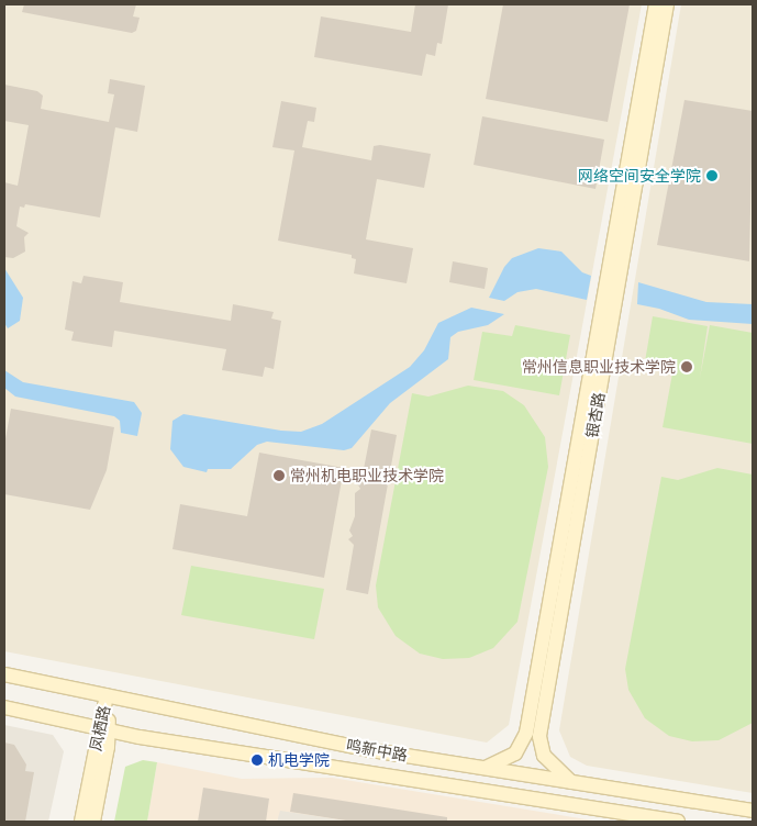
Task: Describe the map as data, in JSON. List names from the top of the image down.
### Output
{
  "streets": {
    "main road": ["银杏路", "凤栖路", "鸣新中路"]
  },
  "crossings": [
    ["银杏路", "鸣新中路"],
    ["凤栖路", "鸣新中路"]
  ],
  "places": [
    "网络空间安全学院",
    "常州信息职业技术学院",
    "常州机电职业技术学院",
    "机电学院"
  ]
}
